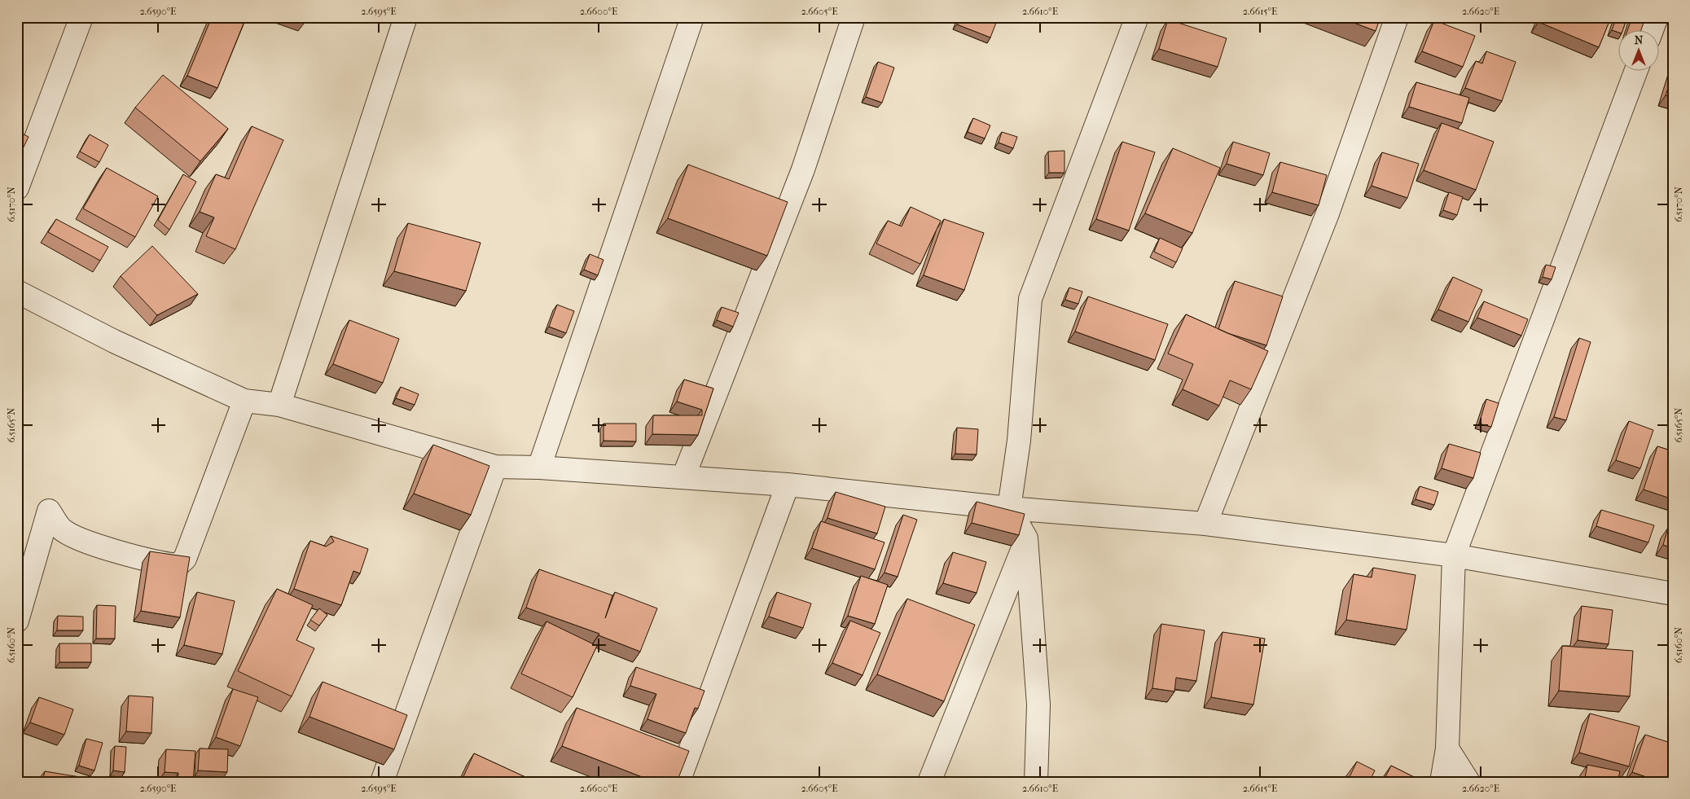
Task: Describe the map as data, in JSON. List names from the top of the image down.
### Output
{
  "north": "top",
  "coordinates": [
    "2.6590°E",
    "2.6595°E",
    "2.6600°E",
    "2.6605°E",
    "2.6610°E",
    "2.6615°E",
    "2.6620°E",
    "6.5170°N",
    "6.5165°N",
    "6.5160°N"
  ]
}
